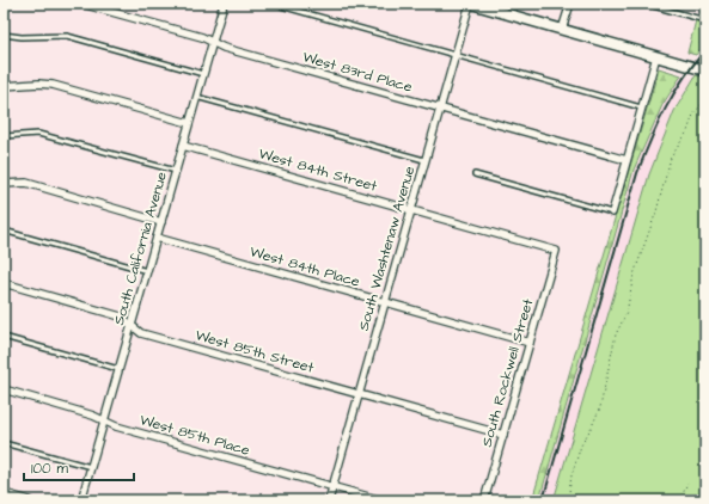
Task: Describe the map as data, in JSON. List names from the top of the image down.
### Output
{
  "streets": {
    "street": [
      "West 83rd Place",
      "West 84th Street",
      "South California Avenue",
      "South Washtenaw Avenue",
      "West 84th Place",
      "West 85th Street",
      "South Rockwell Street",
      "West 85th Place"
    ]
  },
  "crossings": [
    ["West 83rd Place", "South California Avenue"],
    ["West 83rd Place", "South Washtenaw Avenue"],
    ["West 84th Street", "South California Avenue"],
    ["West 84th Street", "South Washtenaw Avenue"],
    ["West 84th Street", "South Rockwell Street"],
    ["South California Avenue", "West 84th Place"],
    ["South California Avenue", "West 85th Street"],
    ["South California Avenue", "West 85th Place"],
    ["South Washtenaw Avenue", "West 84th Place"],
    ["South Washtenaw Avenue", "West 85th Street"],
    ["South Washtenaw Avenue", "West 85th Place"],
    ["West 84th Place", "South Rockwell Street"],
    ["West 85th Street", "South Rockwell Street"]
  ],
  "scale_bar": "100 m"
}
